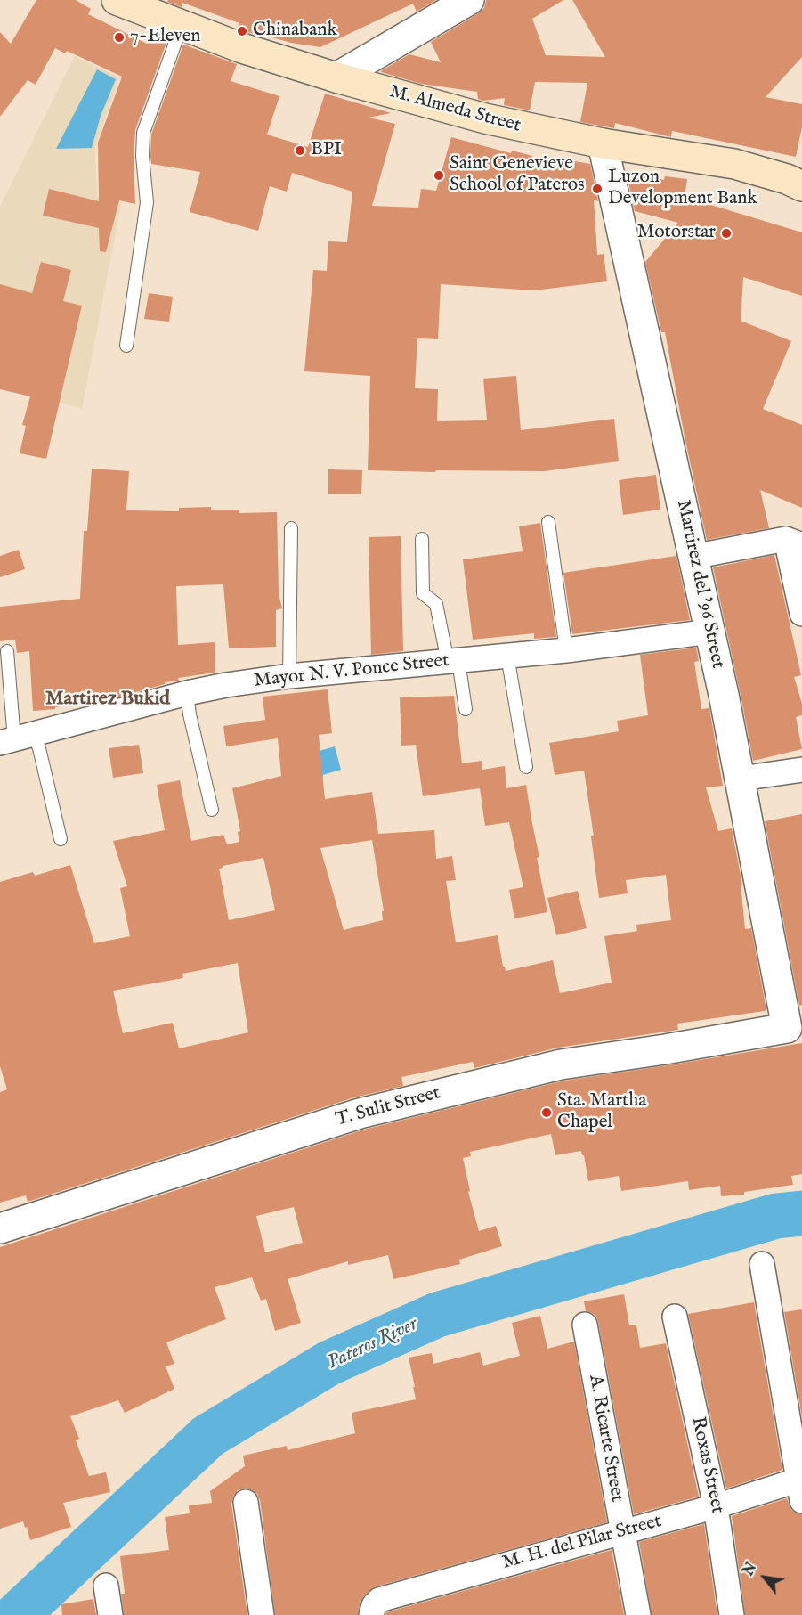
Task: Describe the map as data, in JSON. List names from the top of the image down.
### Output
{
  "streets": {
    "main road": ["M. Almeda Street"],
    "street": [
      "Martirez del '96 Street",
      "Mayor N. V. Ponce Street",
      "T. Sulit Street",
      "A. Ricarte Street",
      "Roxas Street",
      "M. H. del Pilar Street"
    ]
  },
  "crossings": [
    ["M. Almeda Street", "Martirez del '96 Street"],
    ["Martirez del '96 Street", "Mayor N. V. Ponce Street"],
    ["Martirez del '96 Street", "T. Sulit Street"],
    ["A. Ricarte Street", "M. H. del Pilar Street"],
    ["Roxas Street", "M. H. del Pilar Street"]
  ],
  "districts": ["Martirez Bukid"],
  "water": ["Pateros River"],
  "places": [
    "Chinabank",
    "7-Eleven",
    "BPI",
    "Saint Genevieve School of Pateros",
    "Luzon Development Bank",
    "Motorstar",
    "Sta. Martha Chapel"
  ],
  "north": "top left"
}
